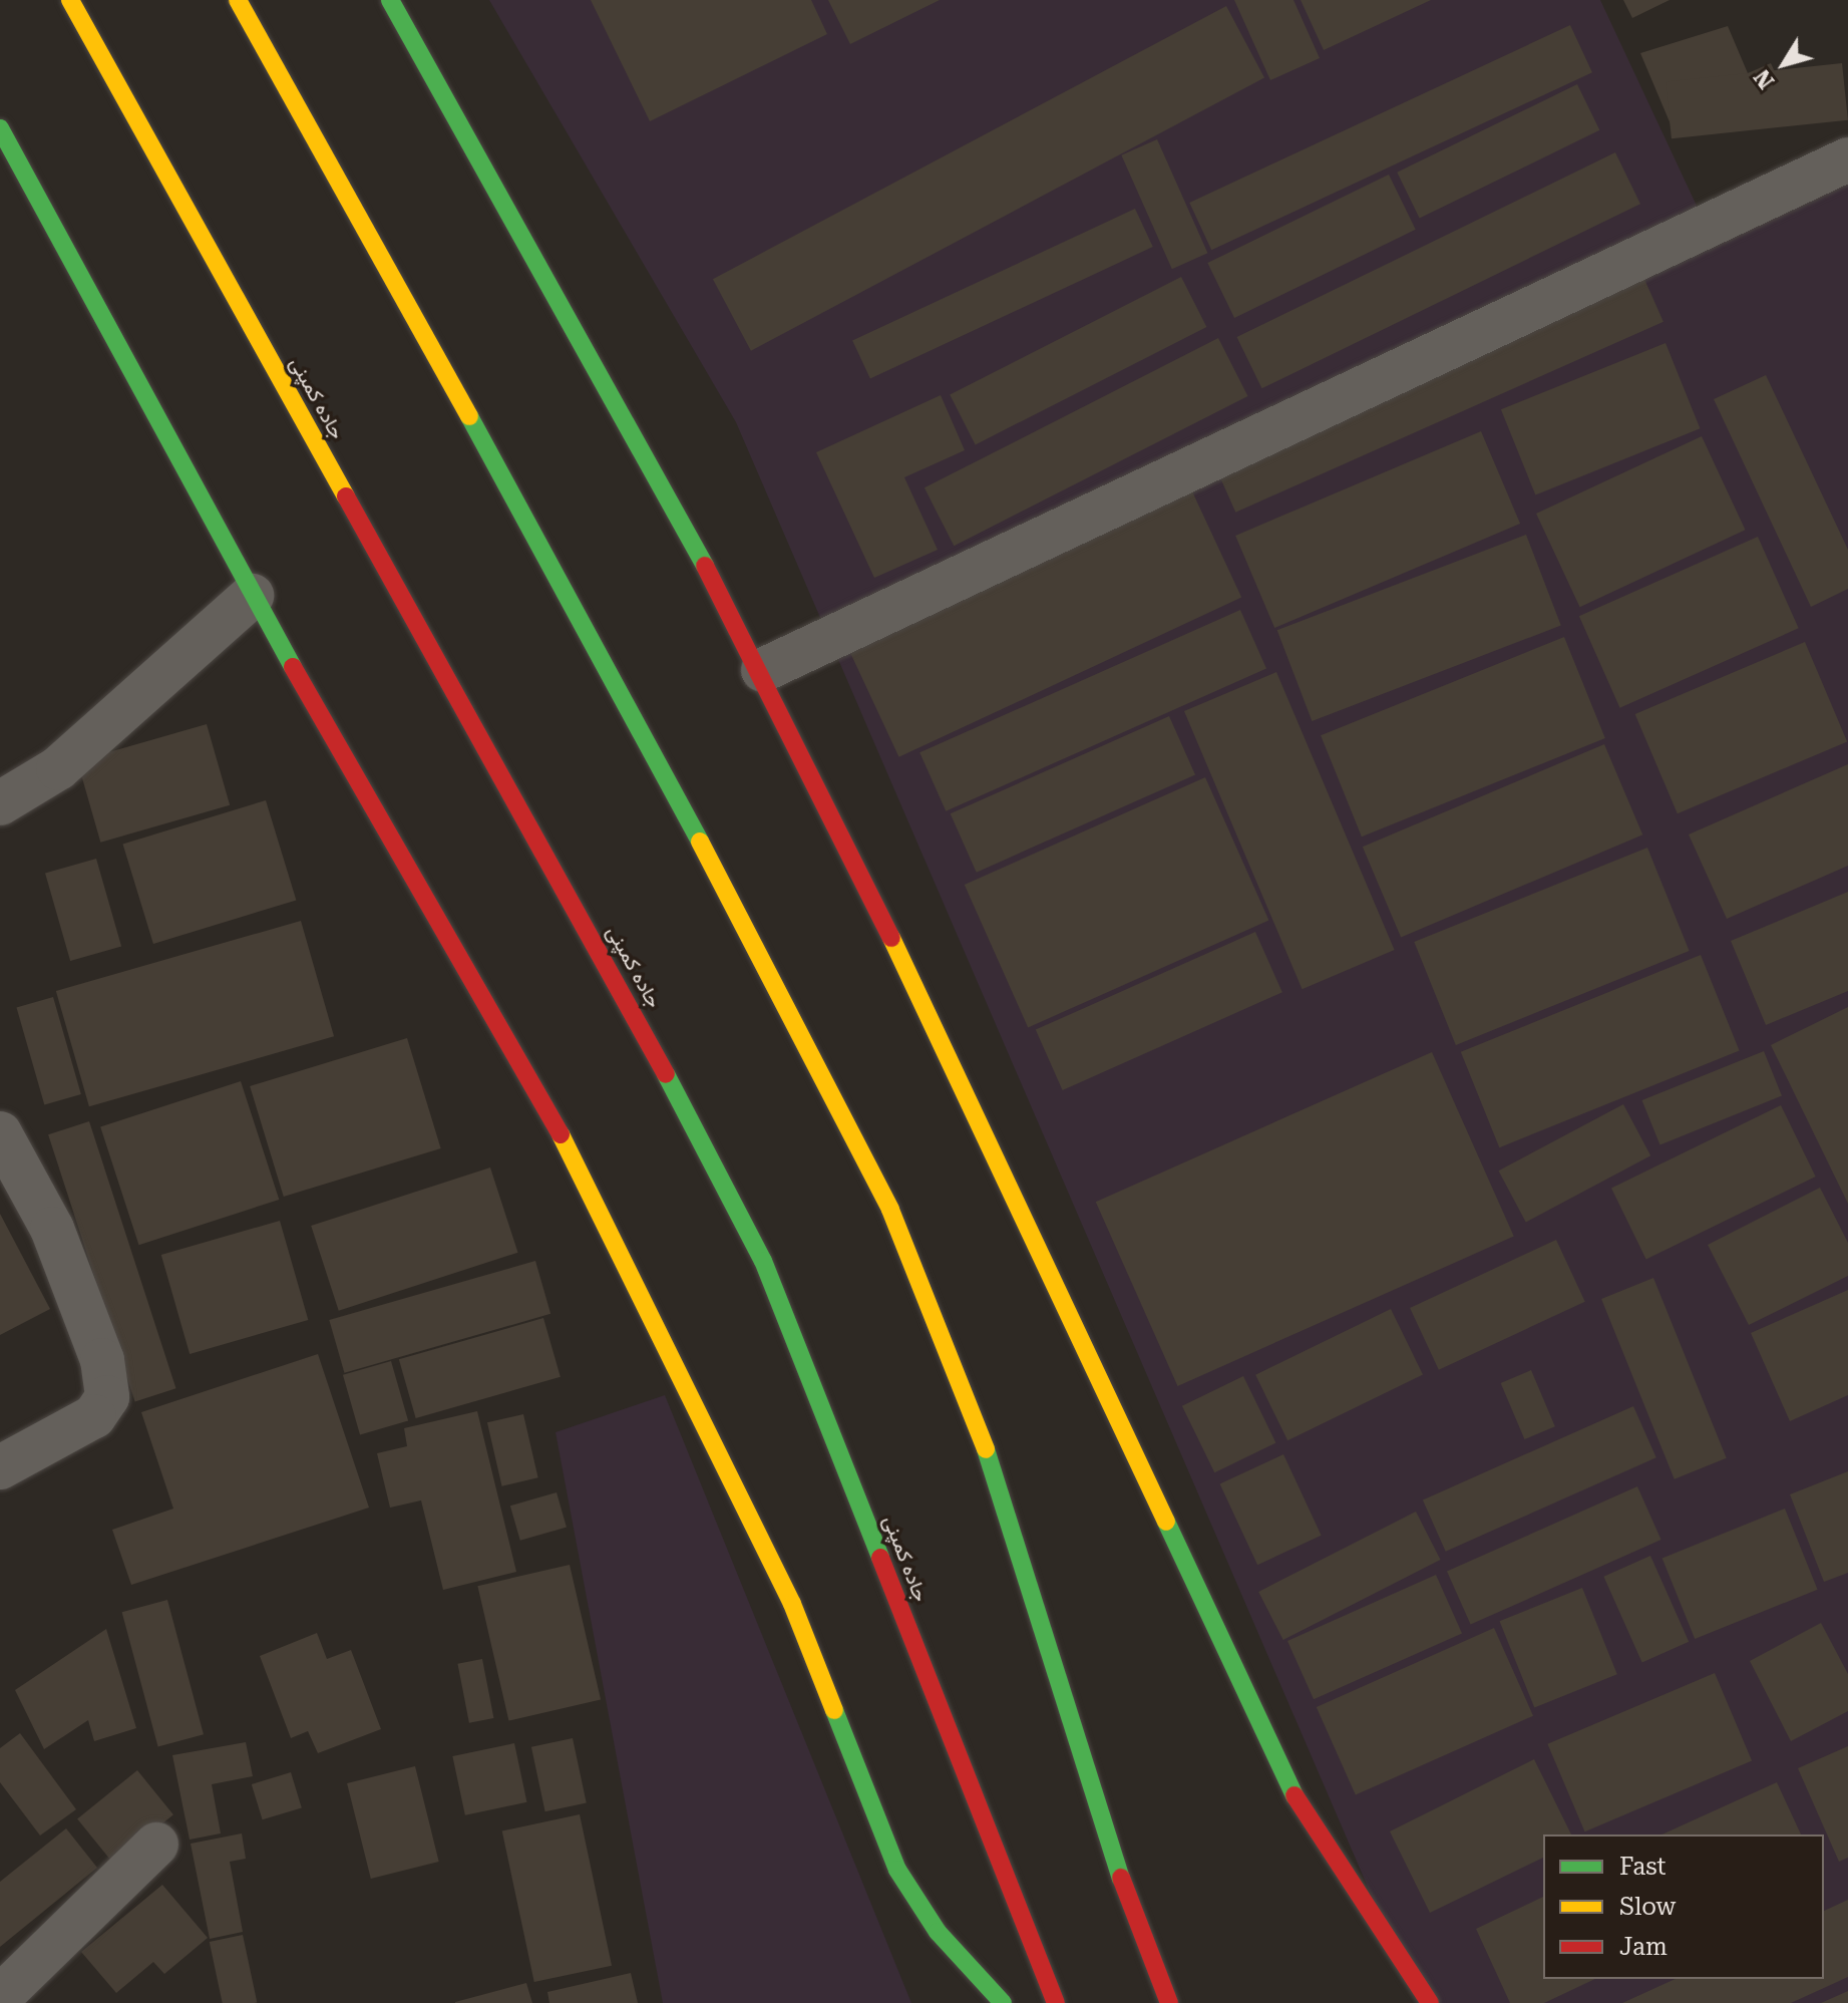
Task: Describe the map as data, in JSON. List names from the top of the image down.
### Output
{
  "streets": {
    "main road": ["جاده کمپنی"]
  },
  "legend": ["Fast", "Slow", "Jam"],
  "north": "bottom left"
}
